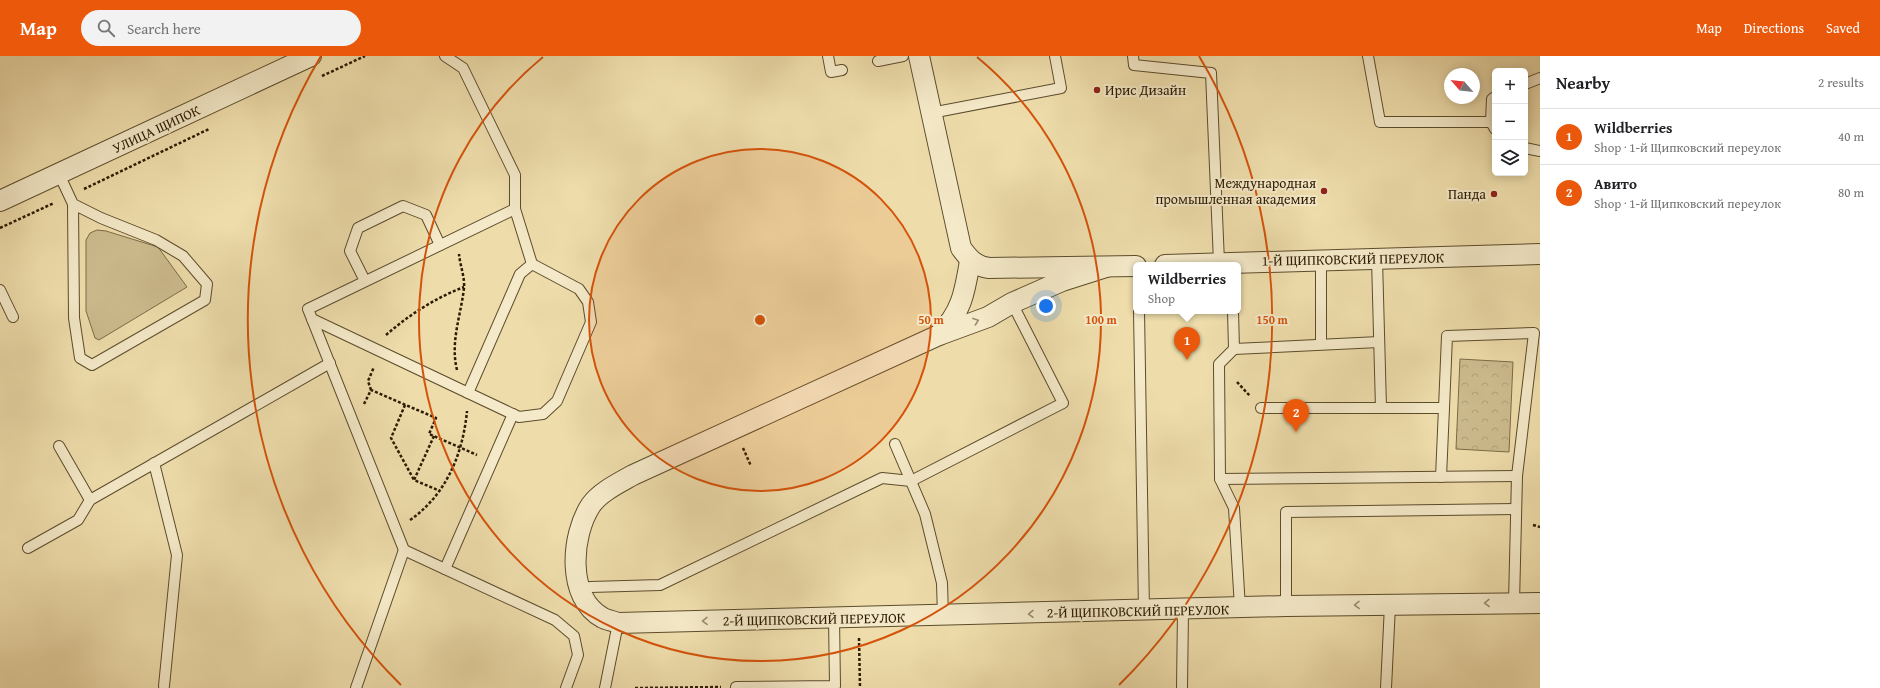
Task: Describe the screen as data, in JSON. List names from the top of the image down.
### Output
{
  "streets": {
    "street": ["УЛИЦА ЩИПОК", "1-Й ЩИПКОВСКИЙ ПЕРЕУЛОК", "2-Й ЩИПКОВСКИЙ ПЕРЕУЛОК"]
  },
  "places": ["Ирис Дизайн", "Международная промышленная академия", "Панда"],
  "north": "top left",
  "page": {
    "header": "Map",
    "search": "Search here",
    "nav": ["Map", "Directions", "Saved"],
    "heading": ["Nearby", "2 results"],
    "map_buttons": ["+", "−"],
    "list": [
      {
        "mark": "1",
        "name": "Wildberries",
        "note": "Shop · 1-й Щипковский переулок",
        "value": "40 m"
      },
      {
        "mark": "2",
        "name": "Авито",
        "note": "Shop · 1-й Щипковский переулок",
        "value": "80 m"
      }
    ],
    "popup": ["Wildberries", "Shop"],
    "pins": ["1", "2"]
  },
  "rings": ["50 m", "100 m", "150 m"]
}
